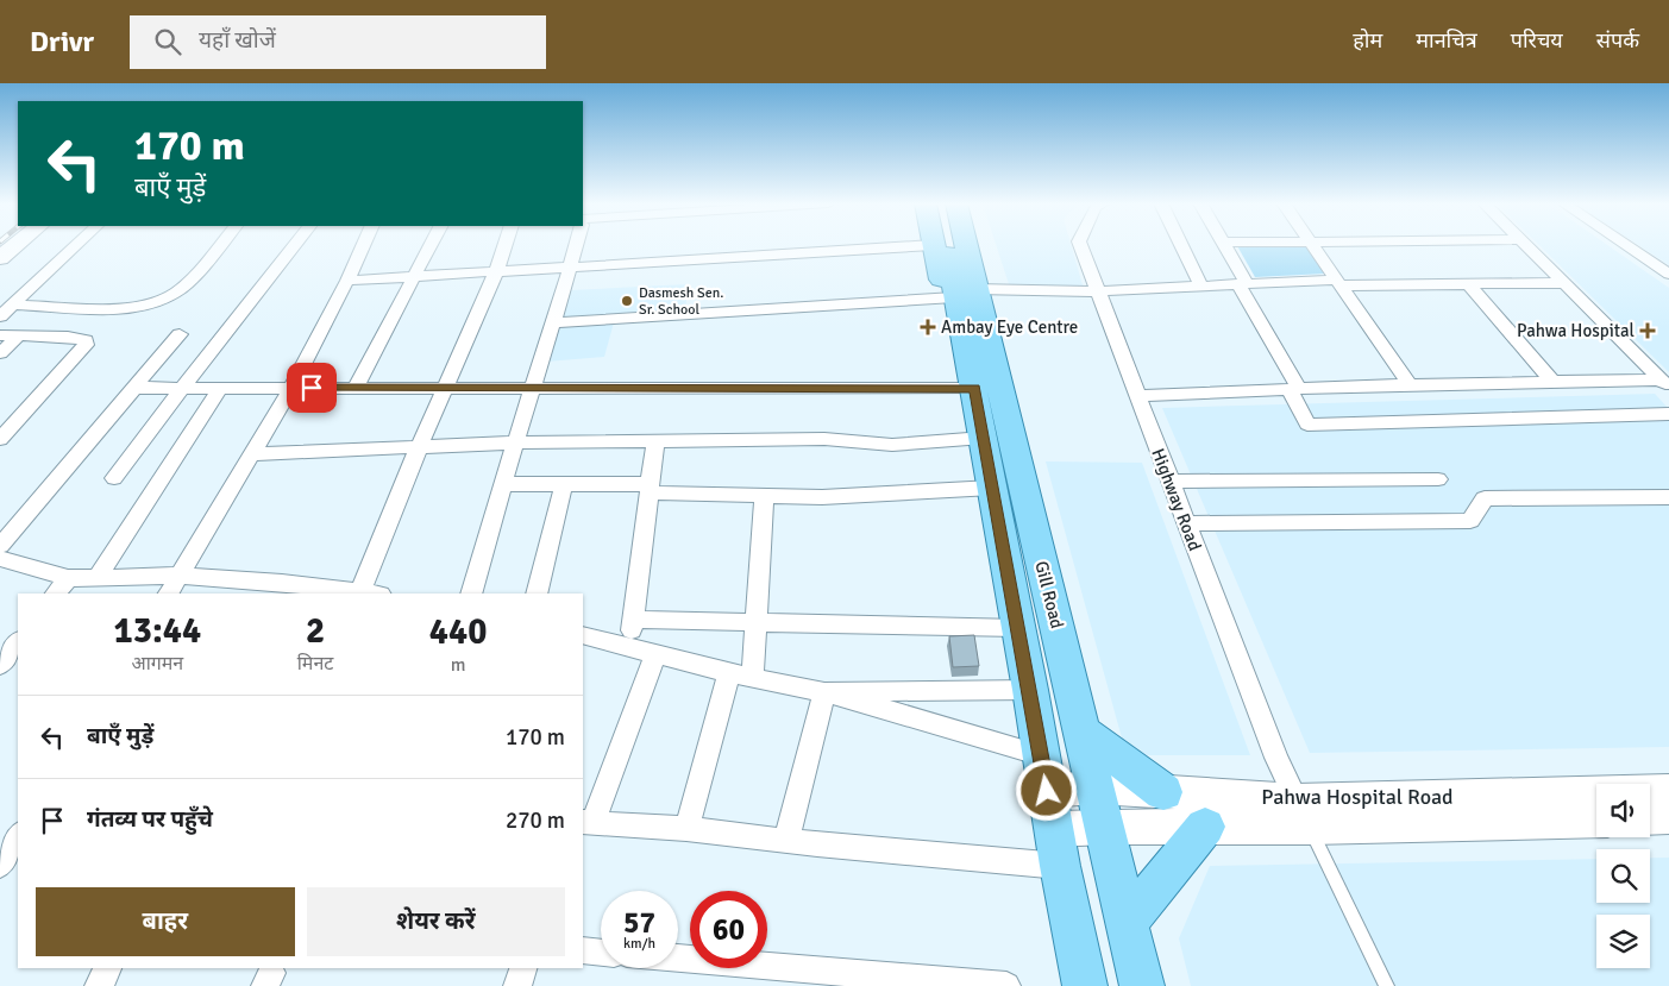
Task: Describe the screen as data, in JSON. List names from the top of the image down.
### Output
{
  "streets": {
    "main road": ["Gill Road"],
    "street": ["Highway Road", "Pahwa Hospital Road"]
  },
  "crossings": [
    ["Highway Road", "Pahwa Hospital Road"],
    ["Gill Road", "Pahwa Hospital Road"]
  ],
  "places": {
    "other": ["Dasmesh Sen. Sr. School"],
    "health": ["Ambay Eye Centre", "Pahwa Hospital"]
  },
  "page": {
    "header": "Drivr",
    "search": "यहाँ खोजें",
    "nav": [
      "होम",
      "मानचित्र",
      "परिचय",
      "संपर्क"
    ],
    "turn": ["170 m", "बाएँ मुड़ें"],
    "eta": [
      "13:44",
      "आगमन",
      "2",
      "मिनट",
      "440",
      "m"
    ],
    "list": [
      {
        "name": "बाएँ मुड़ें",
        "value": "170 m"
      },
      {
        "name": "गंतव्य पर पहुँचे",
        "value": "270 m"
      }
    ],
    "buttons": ["बाहर", "शेयर करें"],
    "speed": "57 km/h",
    "limit": "60"
  }
}
